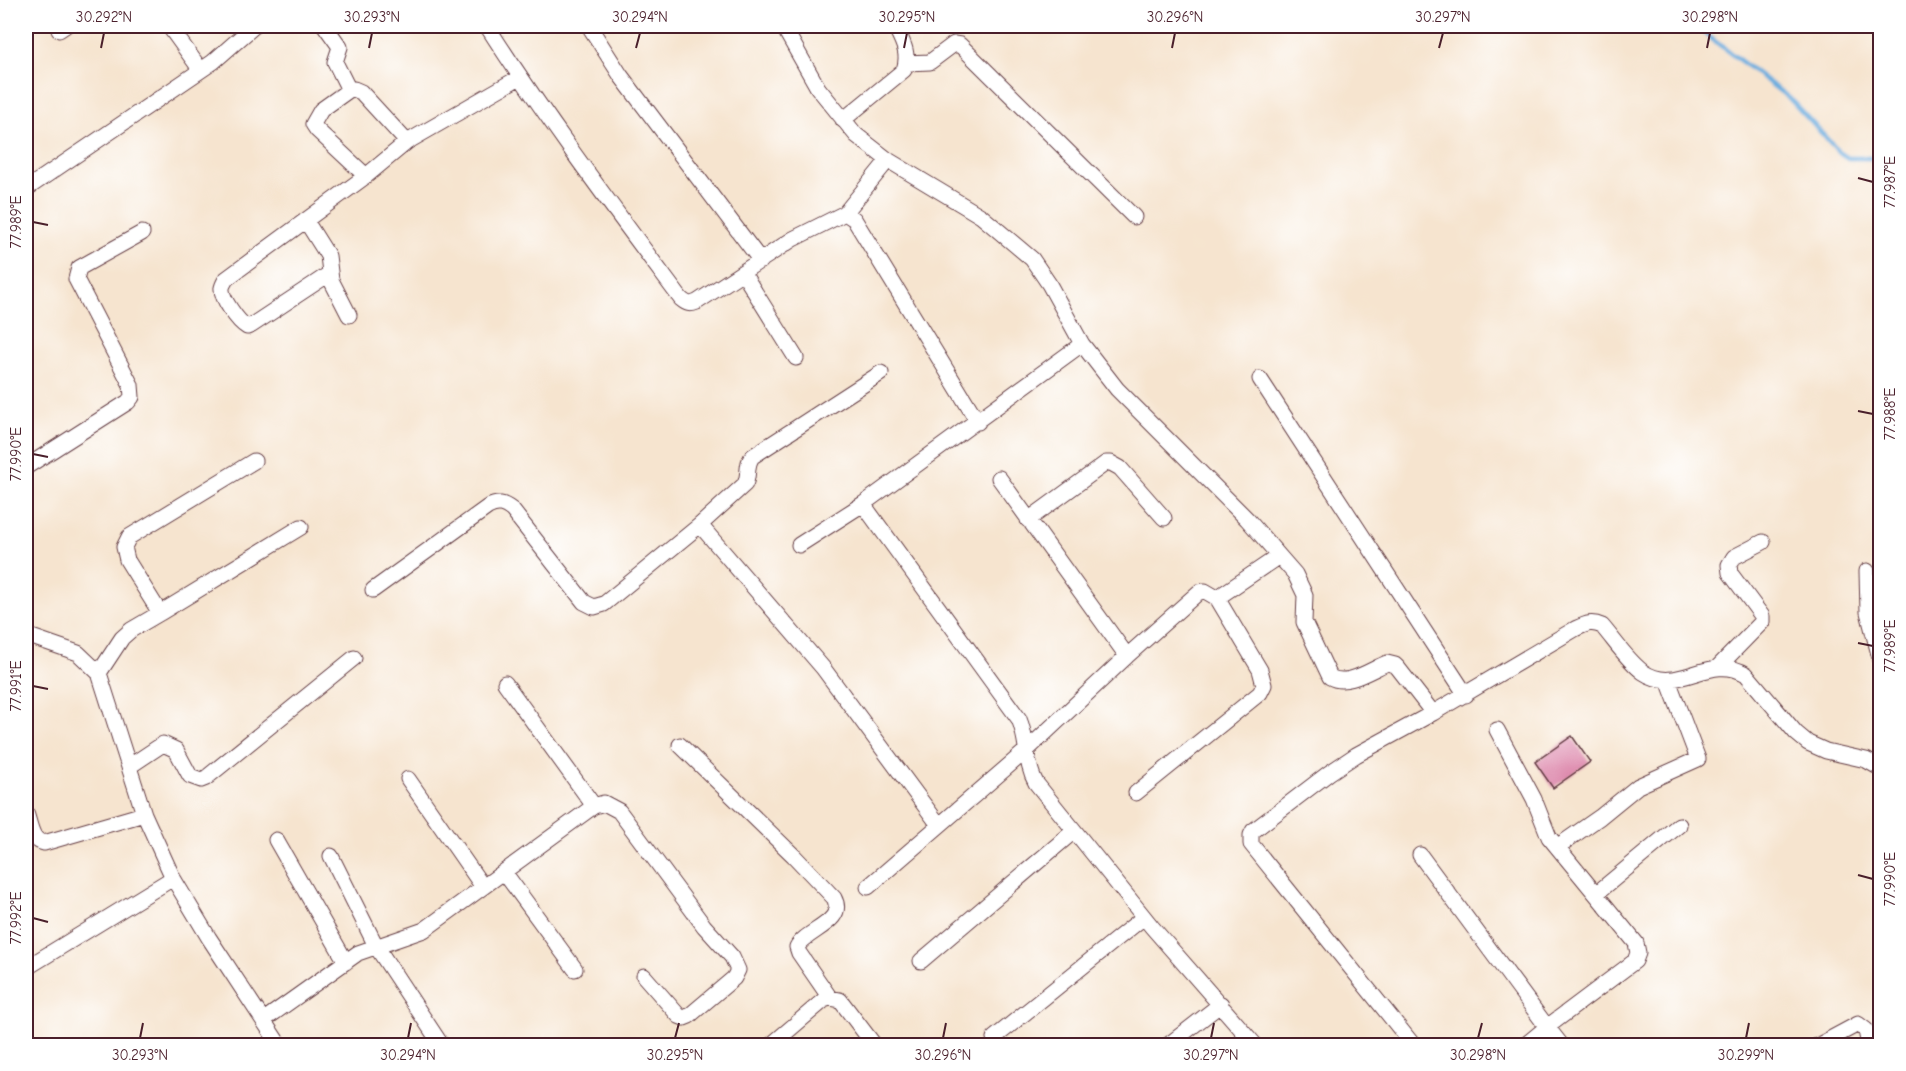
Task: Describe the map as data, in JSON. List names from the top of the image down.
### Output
{
  "coordinates": [
    "30.292°N",
    "30.293°N",
    "30.294°N",
    "30.295°N",
    "30.296°N",
    "30.297°N",
    "30.298°N",
    "77.987°E",
    "77.989°E",
    "77.988°E",
    "77.990°E",
    "77.991°E",
    "77.992°E",
    "30.299°N"
  ]
}
